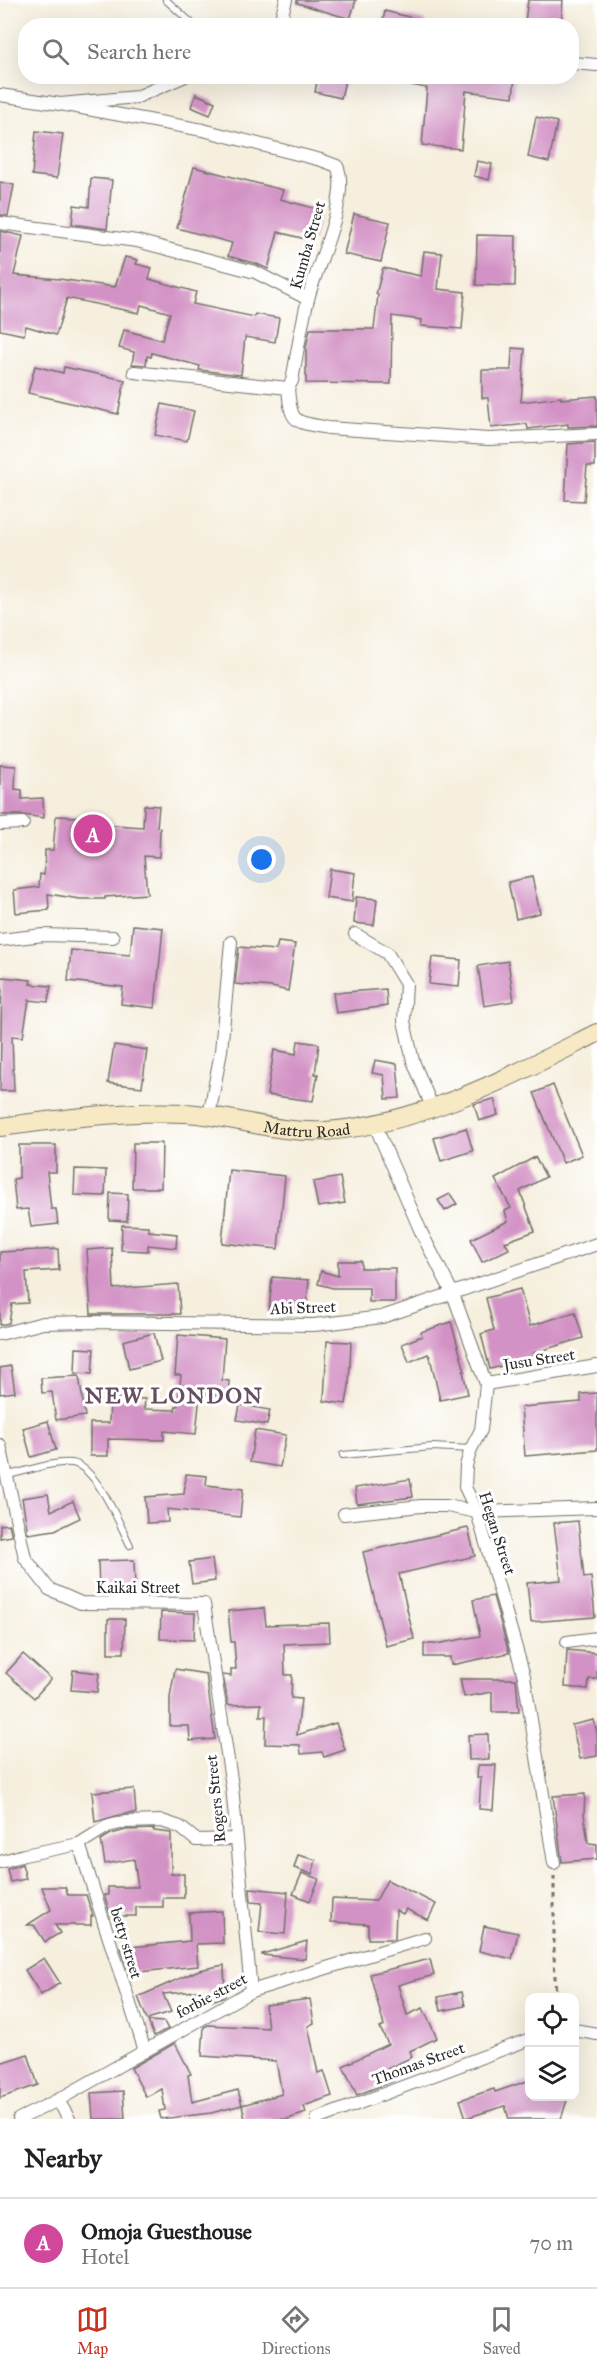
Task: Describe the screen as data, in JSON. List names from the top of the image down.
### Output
{
  "streets": {
    "main road": ["Mattru Road"],
    "street": [
      "Kumba Street",
      "Abi Street",
      "Jusu Street",
      "Hegan Street",
      "Kaikai Street",
      "Rogers Street",
      "betty street",
      "forbie street",
      "Thomas Street"
    ]
  },
  "crossings": [
    ["Mattru Road", "Hegan Street"],
    ["Abi Street", "Hegan Street"],
    ["Jusu Street", "Hegan Street"],
    ["Kaikai Street", "Rogers Street"],
    ["Rogers Street", "forbie street"],
    ["betty street", "forbie street"]
  ],
  "districts": ["NEW LONDON"],
  "page": {
    "search": "Search here",
    "pins": "A",
    "heading": "Nearby",
    "list": [
      {
        "mark": "A",
        "name": "Omoja Guesthouse",
        "note": "Hotel",
        "value": "70 m"
      }
    ],
    "nav": ["Map", "Directions", "Saved"]
  }
}
